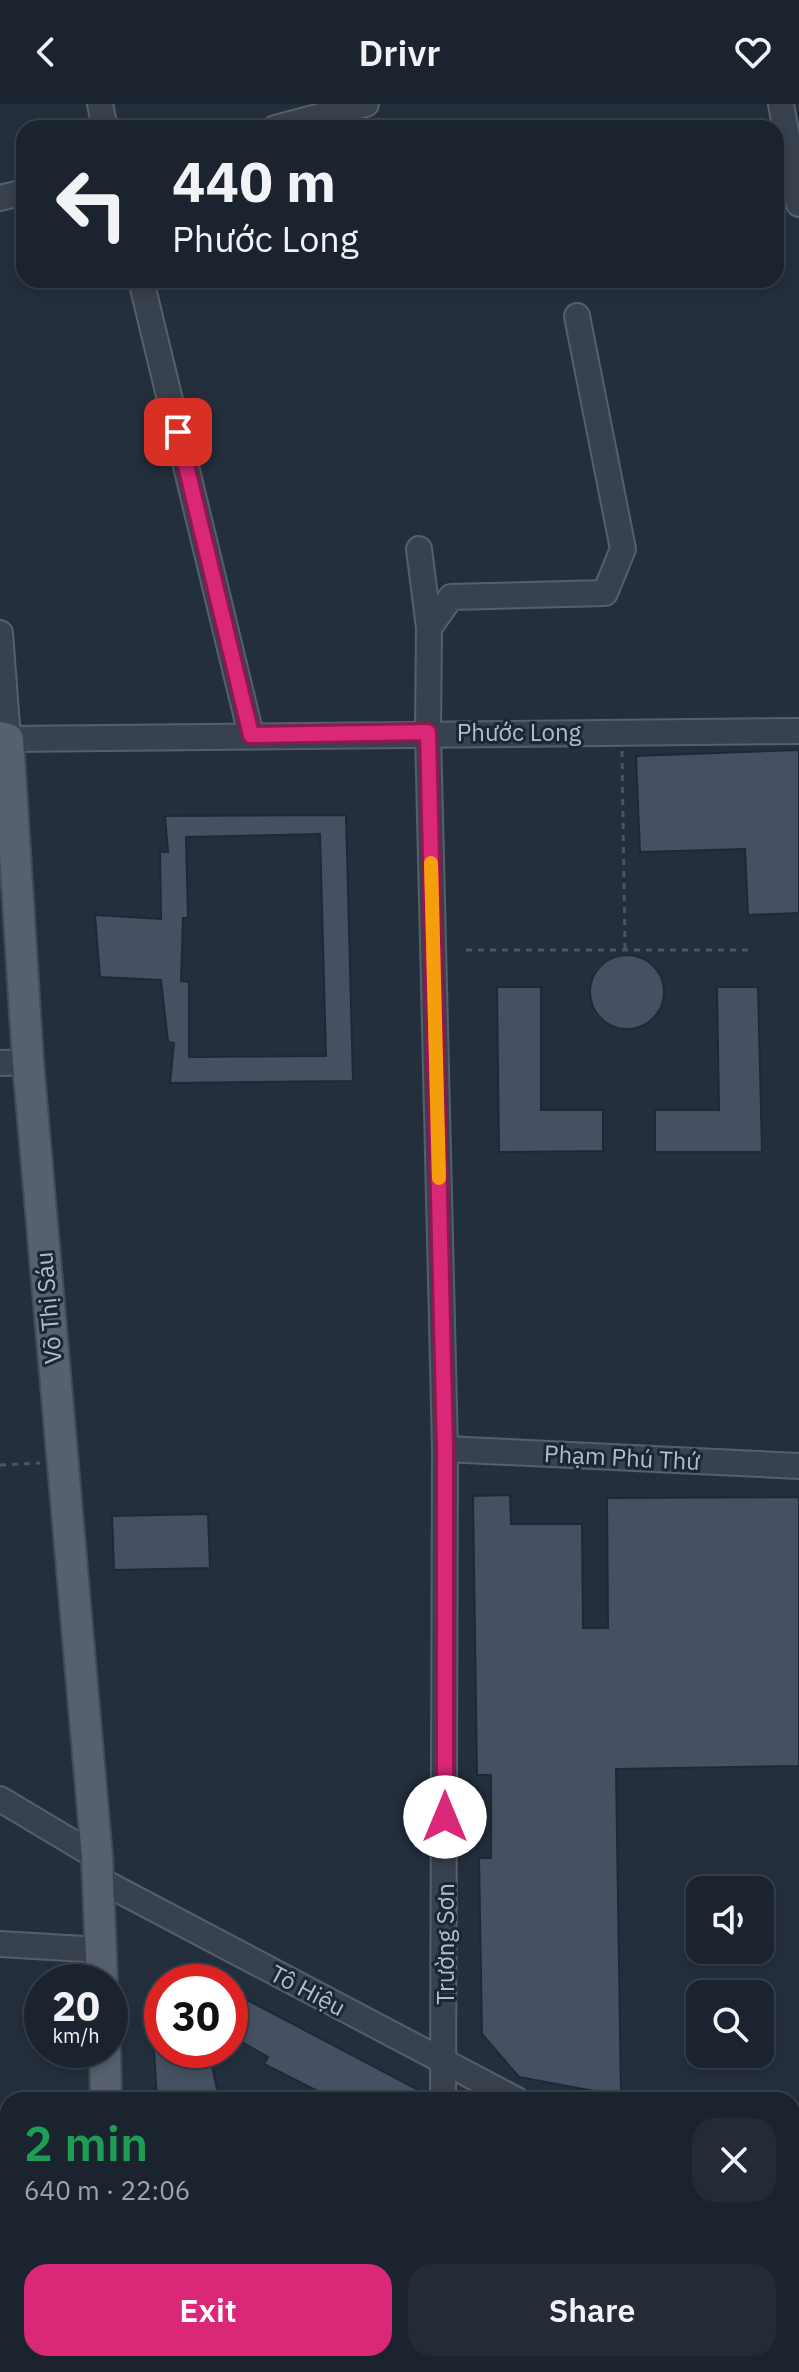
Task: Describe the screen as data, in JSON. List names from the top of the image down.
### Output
{
  "streets": {
    "main road": ["Võ Thị Sáu"],
    "street": [
      "Phước Long",
      "Phạm Phú Thứ",
      "Trường Sơn",
      "Tô Hiệu"
    ]
  },
  "crossings": [
    ["Phước Long", "Võ Thị Sáu"],
    ["Phước Long", "Trường Sơn"],
    ["Võ Thị Sáu", "Tô Hiệu"],
    ["Phạm Phú Thứ", "Trường Sơn"],
    ["Trường Sơn", "Tô Hiệu"]
  ],
  "page": {
    "header": "Drivr",
    "turn": ["440 m", "Phước Long"],
    "speed": "20 km/h",
    "limit": "30",
    "heading": ["2 min", "640 m · 22:06"],
    "buttons": ["Exit", "Share"]
  }
}
